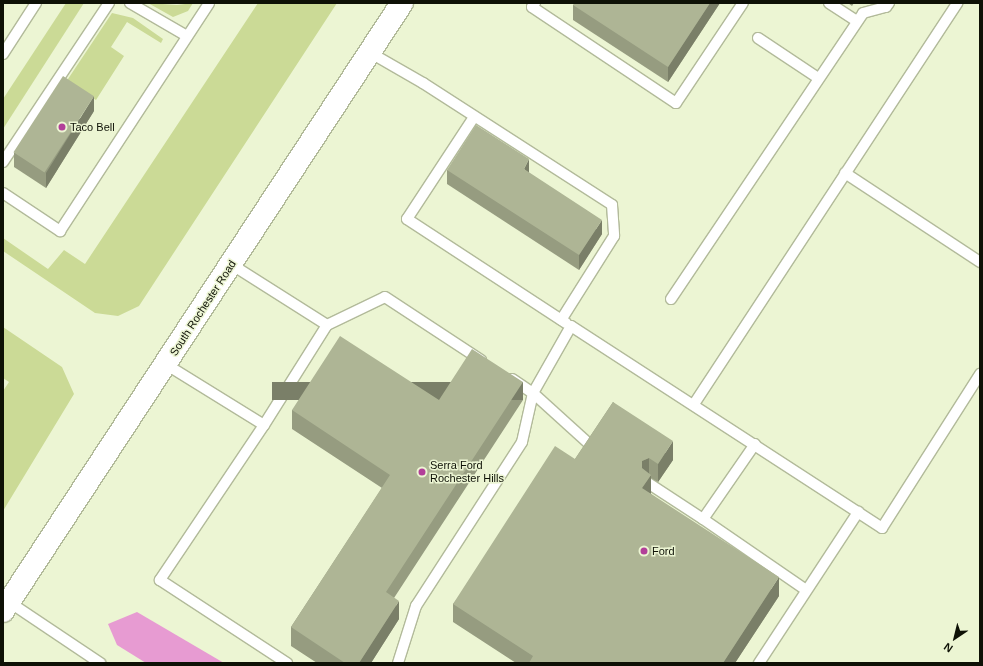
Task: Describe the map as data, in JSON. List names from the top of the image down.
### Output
{
  "streets": {
    "main road": ["South Rochester Road"]
  },
  "places": ["Taco Bell", "Serra Ford Rochester Hills", "Ford"],
  "north": "bottom left"
}
